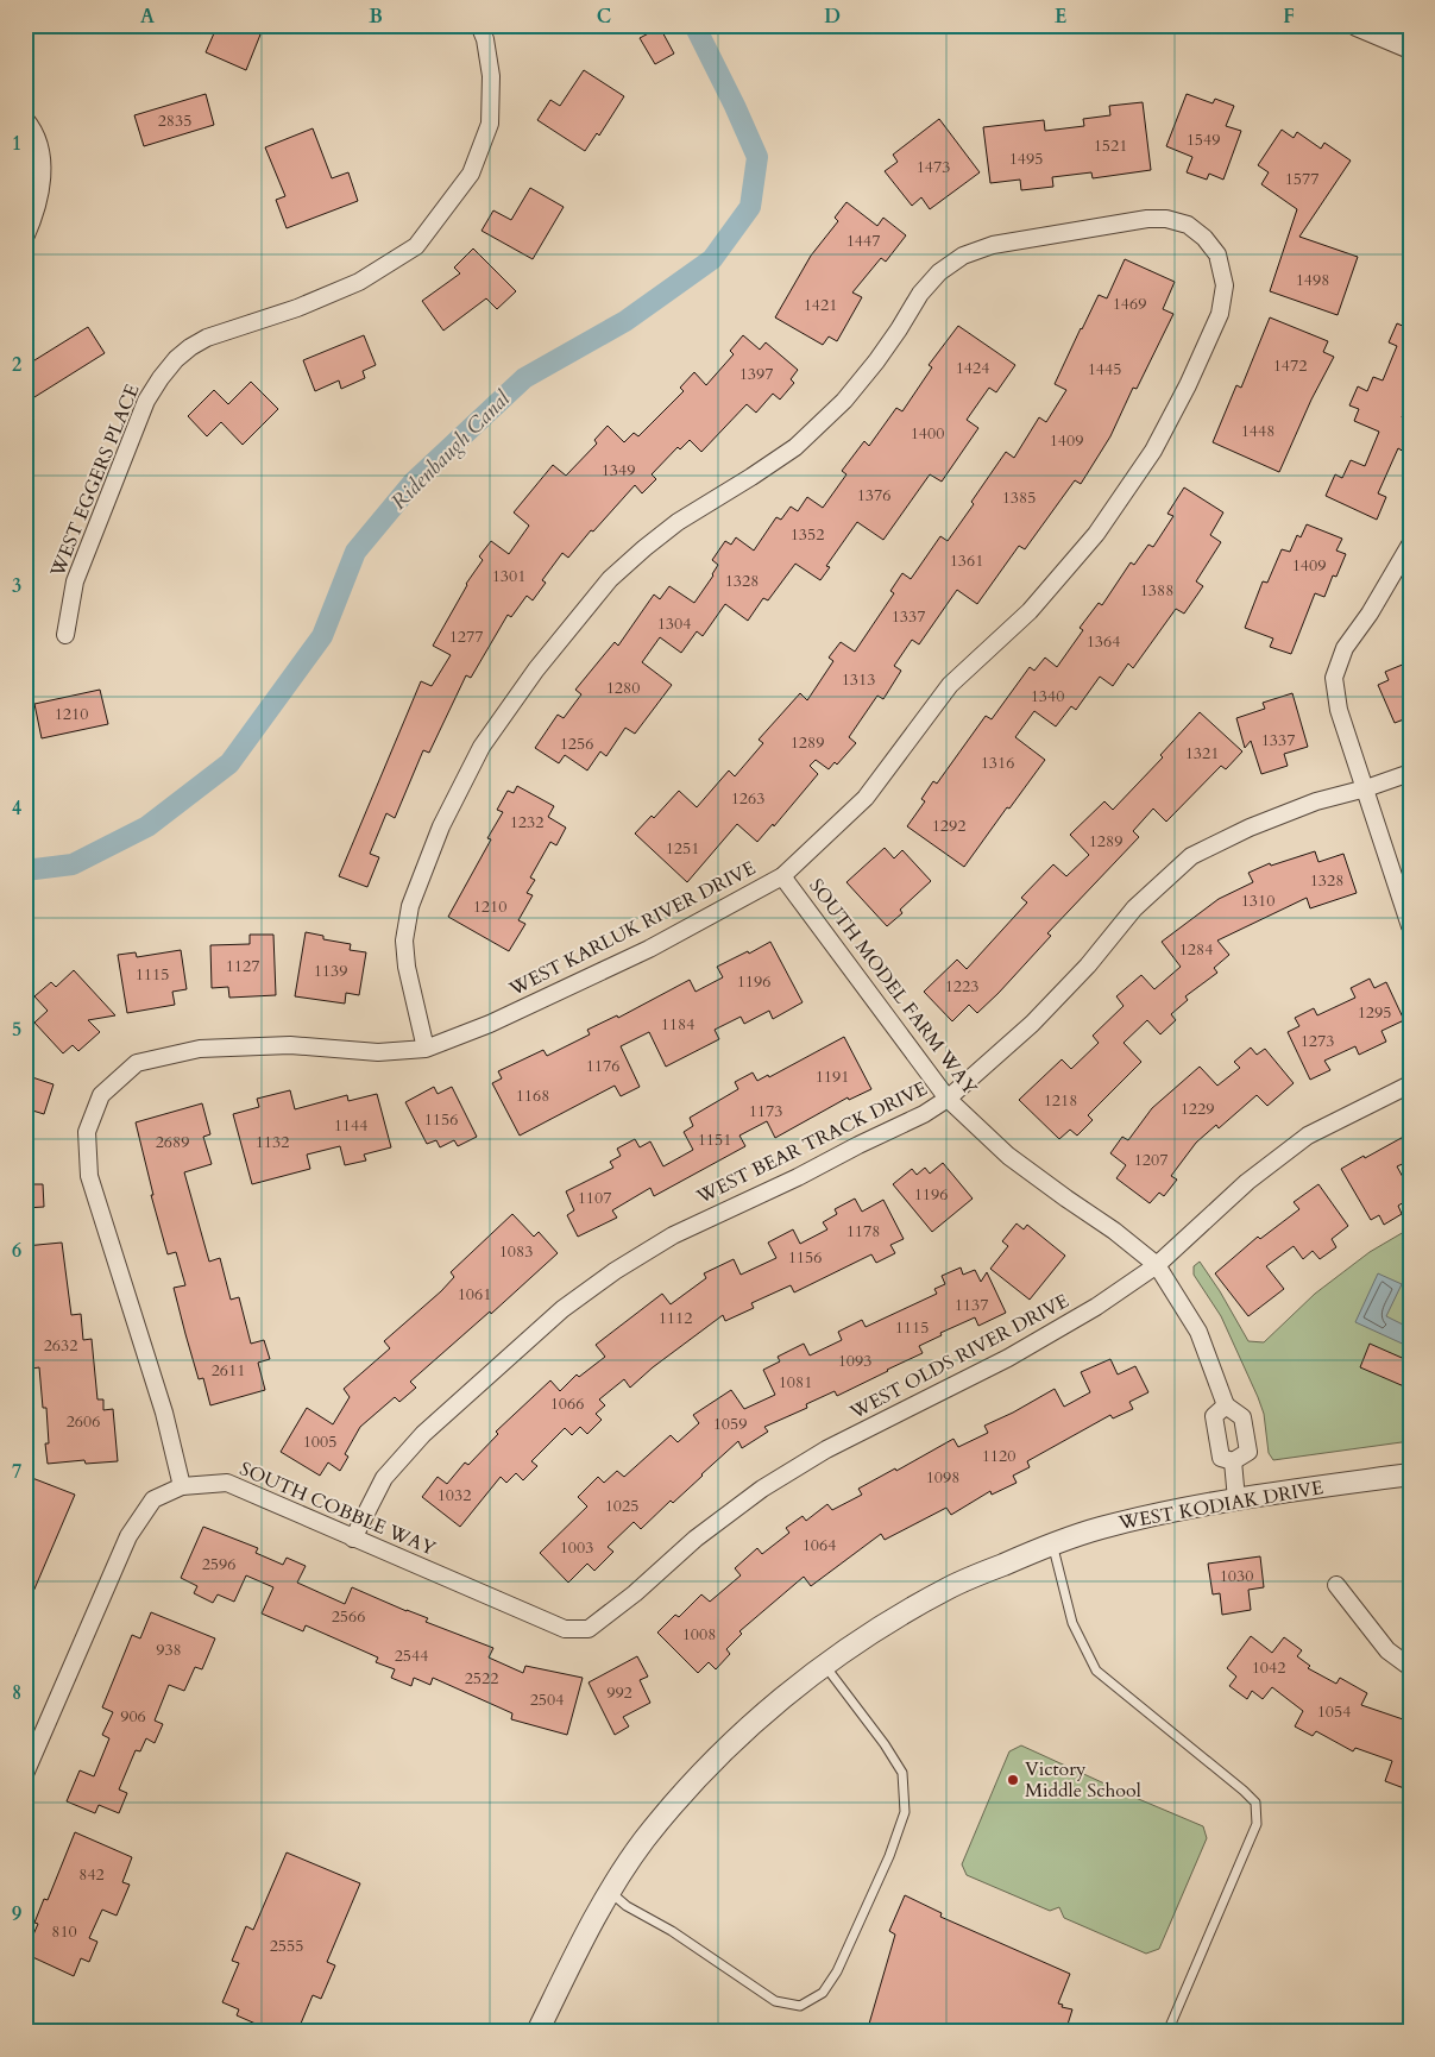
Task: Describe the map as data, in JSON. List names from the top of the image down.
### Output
{
  "streets": {
    "street": [
      "WEST EGGERS PLACE",
      "WEST KARLUK RIVER DRIVE",
      "SOUTH MODEL FARM WAY",
      "WEST BEAR TRACK DRIVE",
      "WEST OLDS RIVER DRIVE",
      "WEST KODIAK DRIVE",
      "SOUTH COBBLE WAY"
    ]
  },
  "crossings": [
    ["WEST KARLUK RIVER DRIVE", "SOUTH MODEL FARM WAY"],
    ["WEST KARLUK RIVER DRIVE", "SOUTH COBBLE WAY"],
    ["SOUTH MODEL FARM WAY", "WEST BEAR TRACK DRIVE"],
    ["SOUTH MODEL FARM WAY", "WEST OLDS RIVER DRIVE"],
    ["WEST BEAR TRACK DRIVE", "SOUTH COBBLE WAY"],
    ["WEST OLDS RIVER DRIVE", "SOUTH COBBLE WAY"]
  ],
  "water": ["Ridenbaugh Canal"],
  "places": ["Victory Middle School"],
  "house_numbers": [
    "2835",
    "1549",
    "1521",
    "1495",
    "1473",
    "1577",
    "1447",
    "1498",
    "1469",
    "1421",
    "1472",
    "1424",
    "1445",
    "1397",
    "1448",
    "1400",
    "1409",
    "1349",
    "1376",
    "1385",
    "1352",
    "1361",
    "1409",
    "1301",
    "1328",
    "1388",
    "1337",
    "1304",
    "1277",
    "1364",
    "1313",
    "1280",
    "1340",
    "1210",
    "1337",
    "1289",
    "1256",
    "1321",
    "1316",
    "1263",
    "1232",
    "1292",
    "1289",
    "1251",
    "1328",
    "1310",
    "1210",
    "1284",
    "1127",
    "1139",
    "1115",
    "1196",
    "1223",
    "1295",
    "1184",
    "1273",
    "1176",
    "1191",
    "1168",
    "1218",
    "1229",
    "1173",
    "1156",
    "1144",
    "1151",
    "2689",
    "1132",
    "1207",
    "1196",
    "1107",
    "1178",
    "1083",
    "1156",
    "1061",
    "1137",
    "1112",
    "1115",
    "2632",
    "1093",
    "2611",
    "1081",
    "1066",
    "2606",
    "1059",
    "1005",
    "1120",
    "1098",
    "1032",
    "1025",
    "1064",
    "1003",
    "2596",
    "1030",
    "2566",
    "1008",
    "938",
    "2544",
    "1042",
    "2522",
    "992",
    "2504",
    "1054",
    "906",
    "842",
    "810",
    "2555"
  ],
  "grid": {
    "columns": [
      "A",
      "B",
      "C",
      "D",
      "E",
      "F"
    ],
    "rows": [
      "1",
      "2",
      "3",
      "4",
      "5",
      "6",
      "7",
      "8",
      "9"
    ]
  }
}
